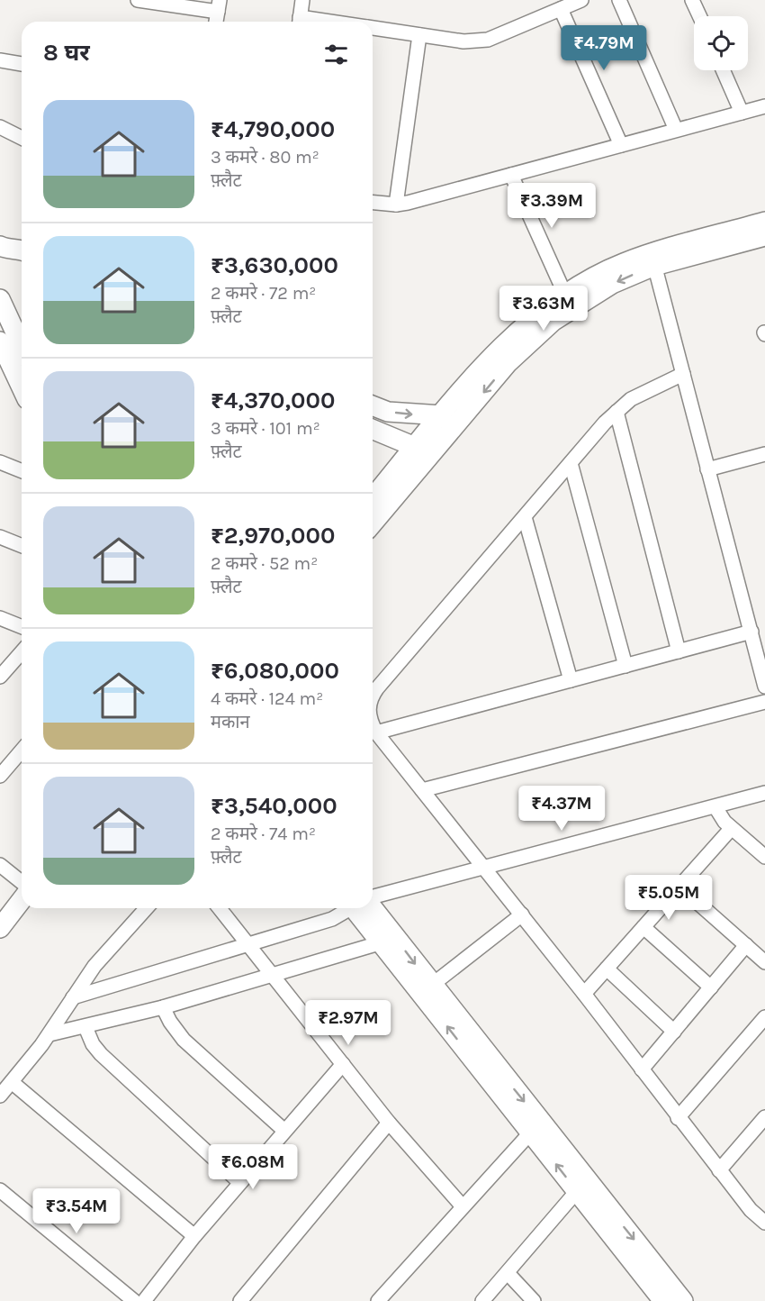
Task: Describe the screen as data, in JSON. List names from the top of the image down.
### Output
{
  "page": {
    "heading": "8 घर",
    "price": [
      "₹4.79M",
      "₹3.39M",
      "₹3.63M",
      "₹4.37M",
      "₹5.05M",
      "₹2.97M",
      "₹6.08M",
      "₹3.54M"
    ],
    "list": [
      {
        "name": "₹4,790,000",
        "note": "3 कमरे · 80 m² · फ़्लैट"
      },
      {
        "name": "₹3,630,000",
        "note": "2 कमरे · 72 m² · फ़्लैट"
      },
      {
        "name": "₹4,370,000",
        "note": "3 कमरे · 101 m² · फ़्लैट"
      },
      {
        "name": "₹2,970,000",
        "note": "2 कमरे · 52 m² · फ़्लैट"
      },
      {
        "name": "₹6,080,000",
        "note": "4 कमरे · 124 m² · मकान"
      },
      {
        "name": "₹3,540,000",
        "note": "2 कमरे · 74 m² · फ़्लैट"
      }
    ]
  }
}
